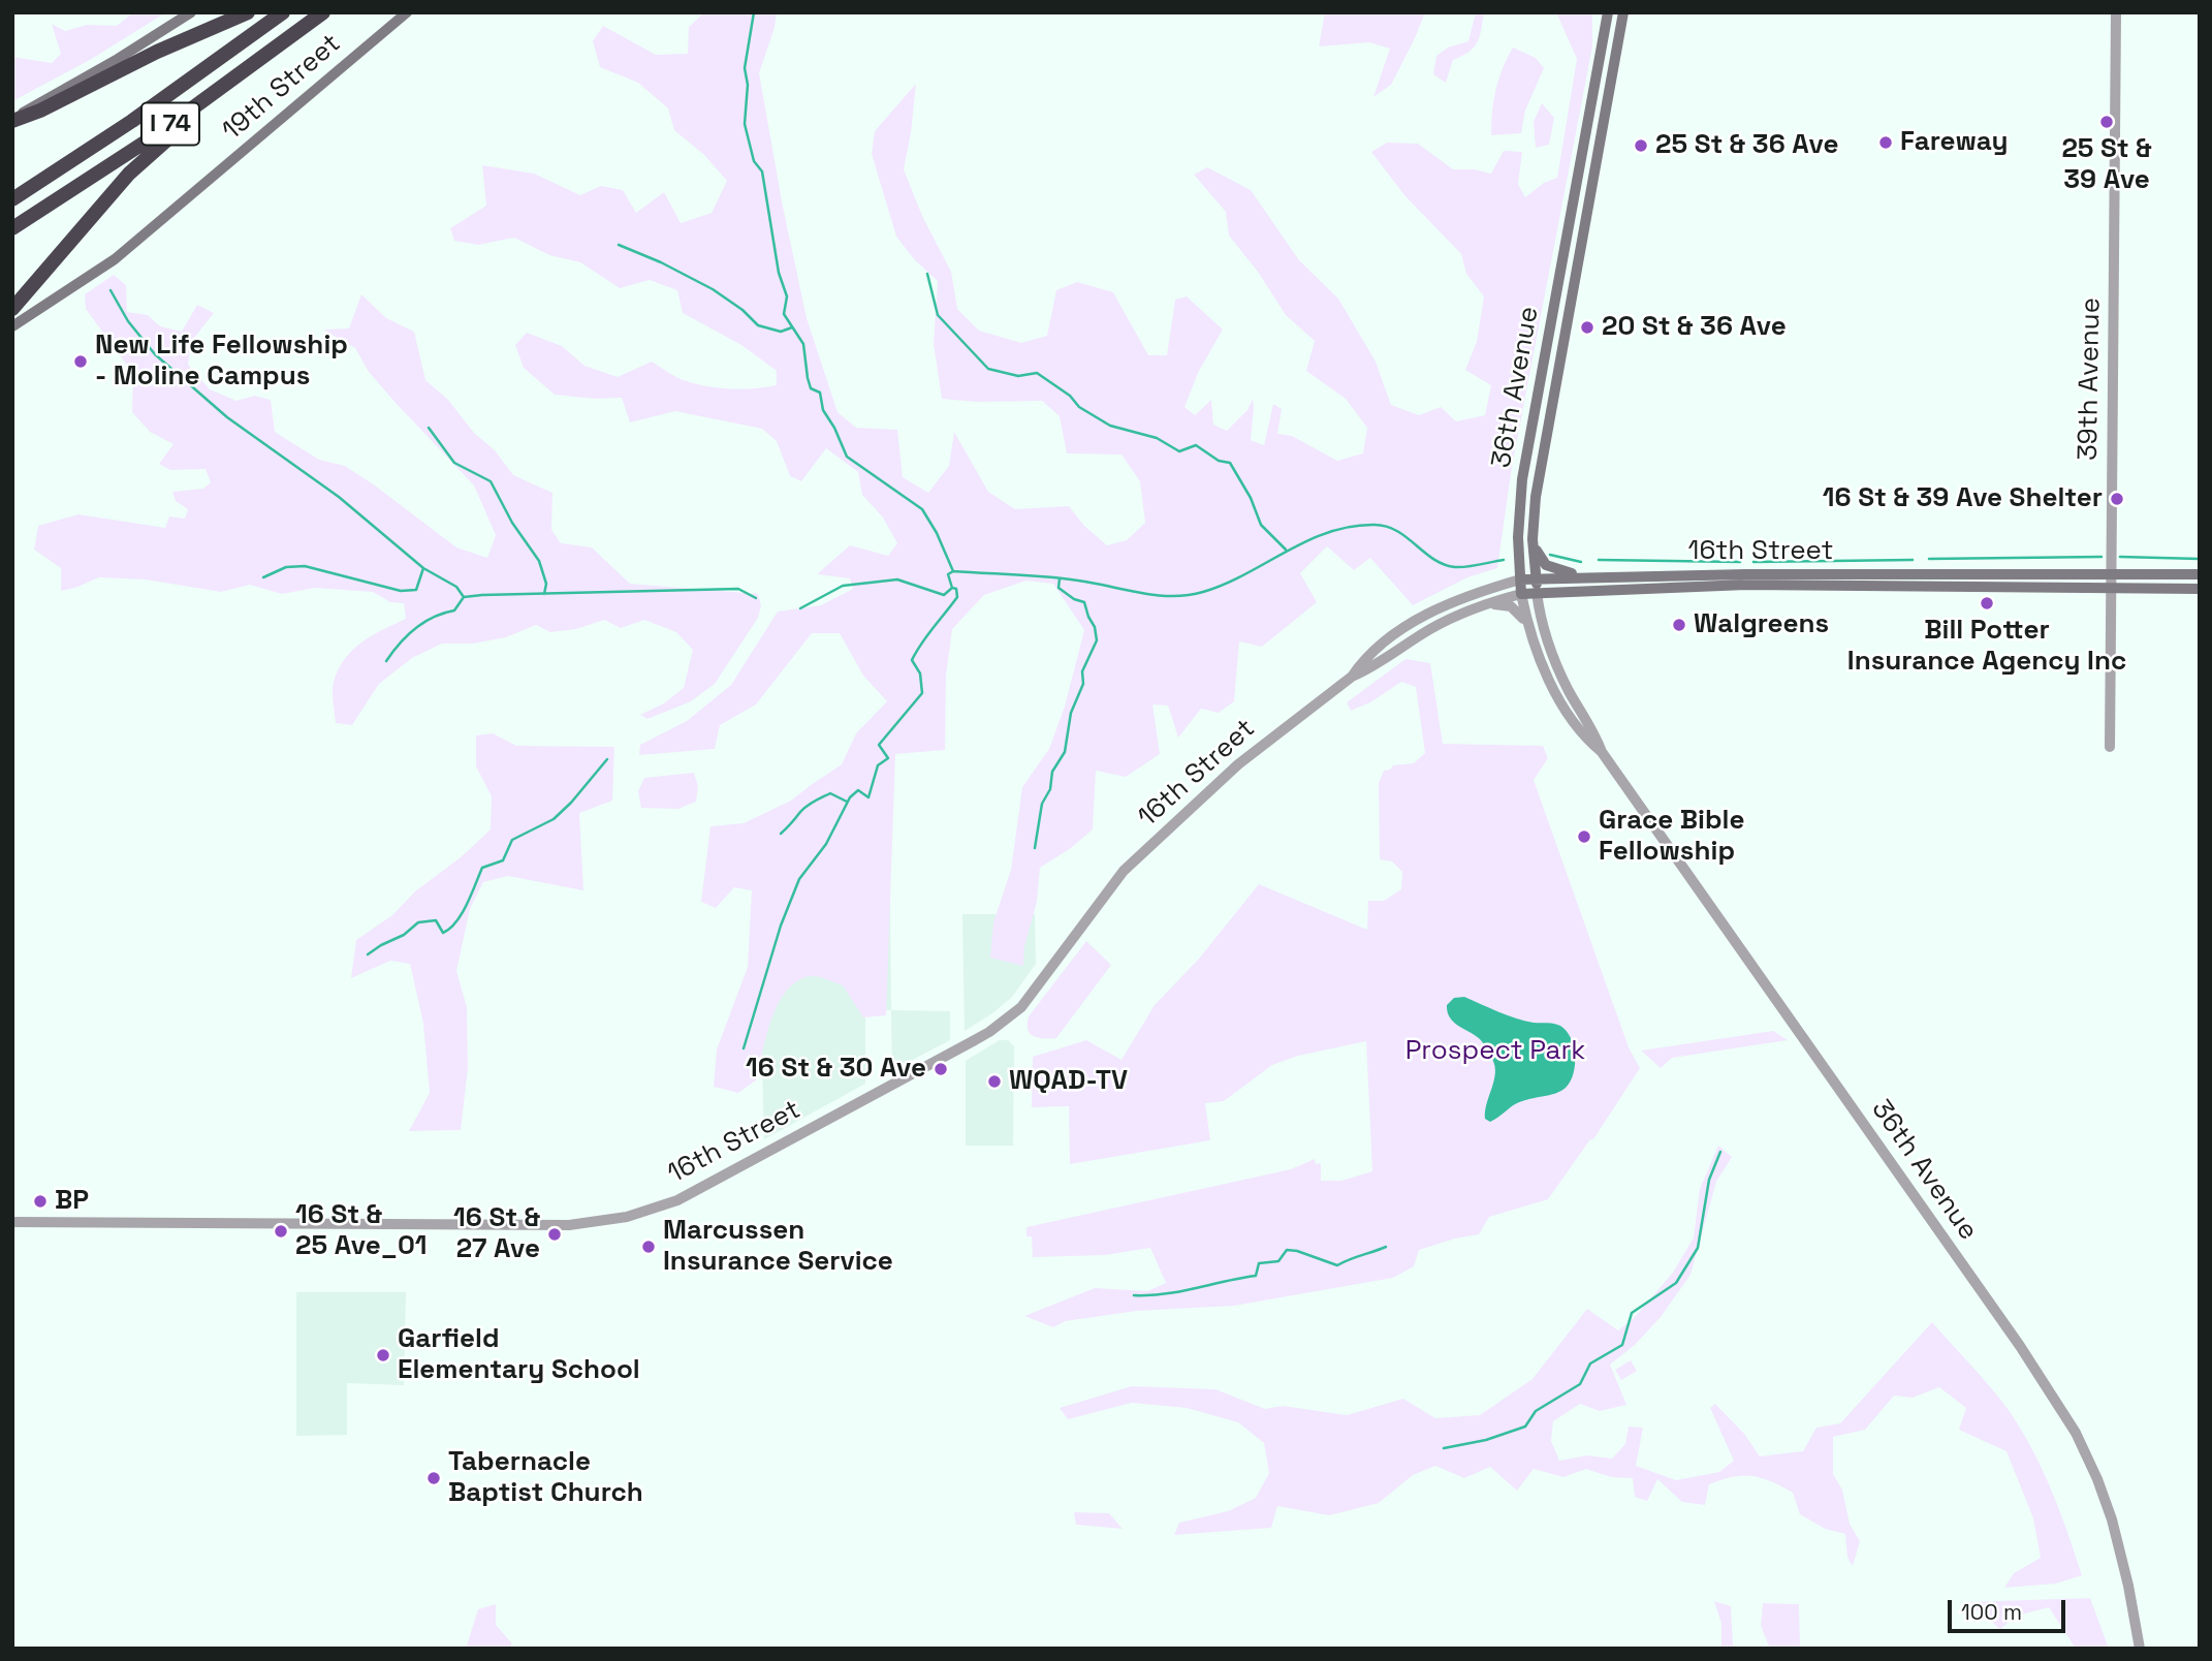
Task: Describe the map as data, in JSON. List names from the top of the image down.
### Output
{
  "streets": {
    "highway": ["I 74"],
    "main road": ["19th Street", "36th Avenue", "16th Street"],
    "street": ["39th Avenue"]
  },
  "crossings": [
    ["39th Avenue", "16th Street"],
    ["36th Avenue", "16th Street"]
  ],
  "parks": ["Prospect Park"],
  "places": [
    "25 St & 39 Ave",
    "Fareway",
    "25 St & 36 Ave",
    "20 St & 36 Ave",
    "New Life Fellowship - Moline Campus",
    "16 St & 39 Ave Shelter",
    "Bill Potter Insurance Agency Inc",
    "Walgreens",
    "Grace Bible Fellowship",
    "16 St & 30 Ave",
    "WQAD-TV",
    "BP",
    "16 St & 25 Ave_01",
    "16 St & 27 Ave",
    "Marcussen Insurance Service",
    "Garfield Elementary School",
    "Tabernacle Baptist Church"
  ],
  "scale_bar": "100 m"
}
